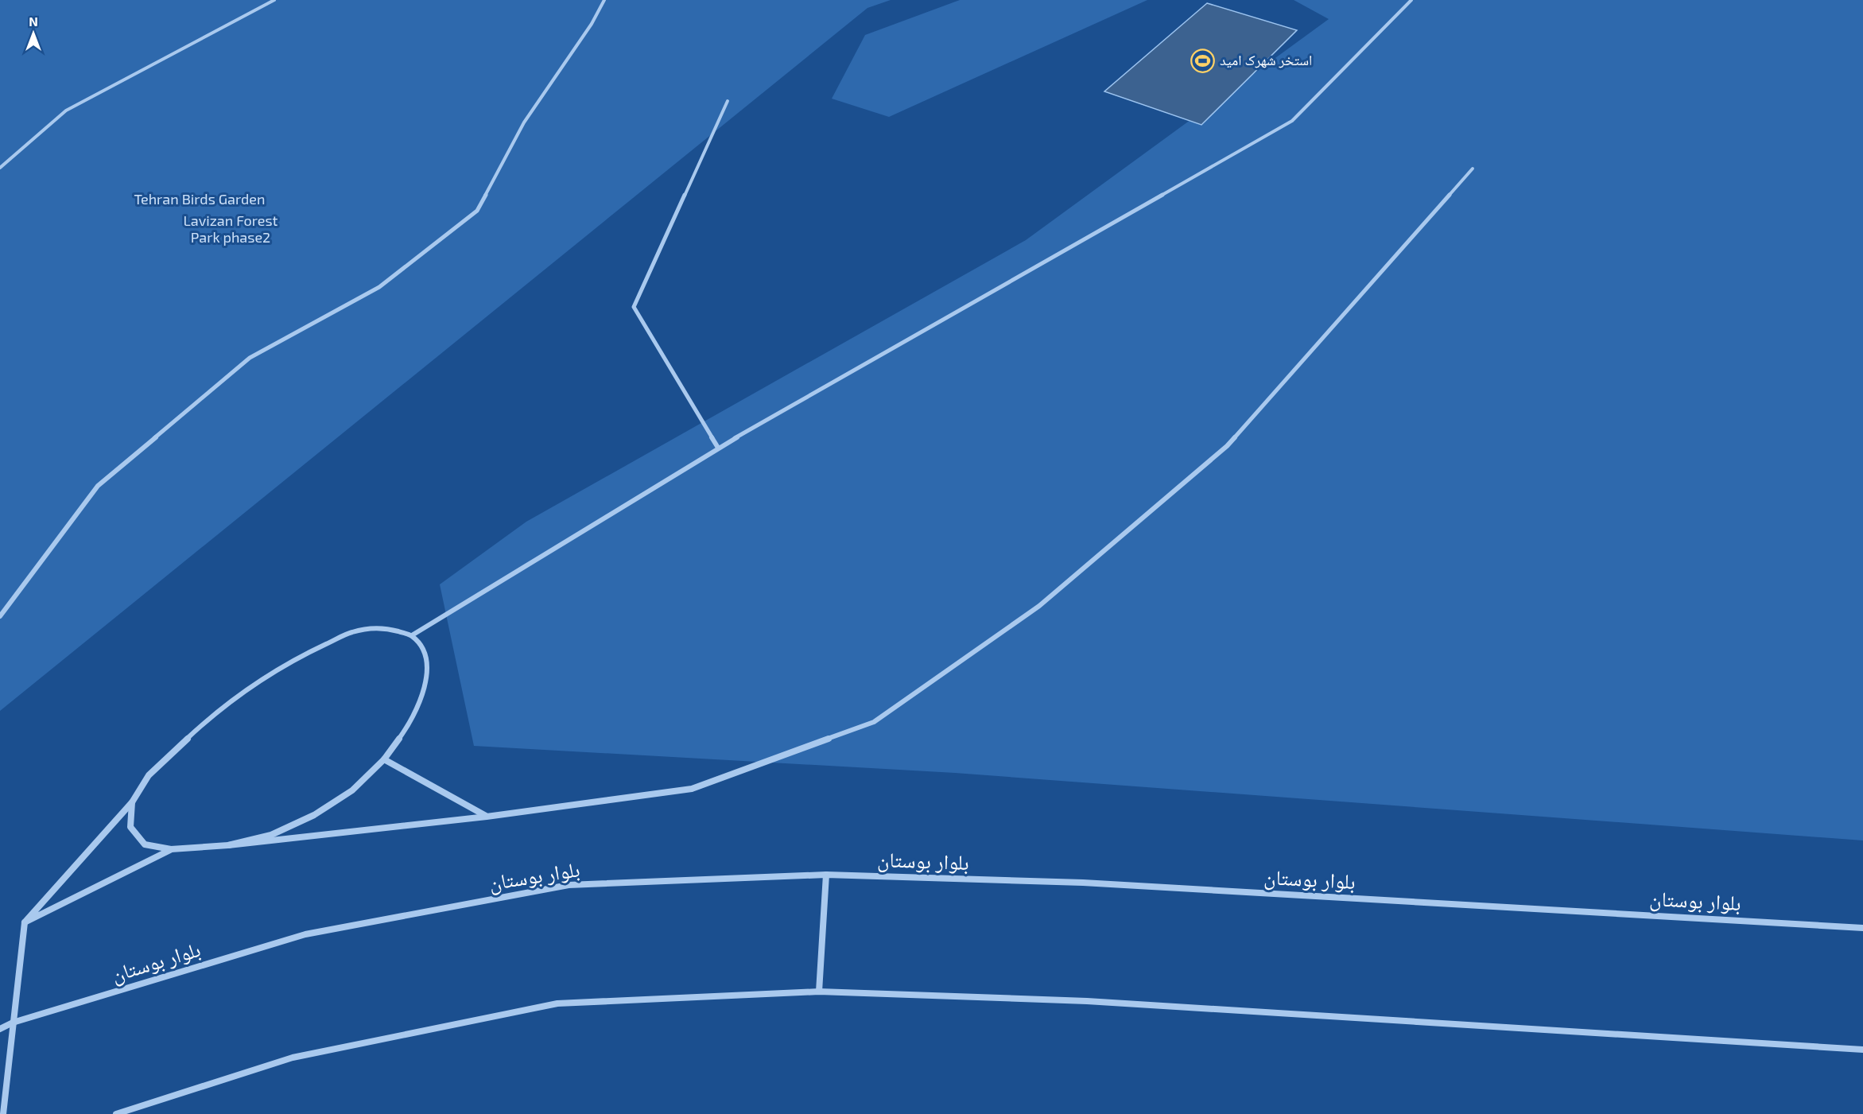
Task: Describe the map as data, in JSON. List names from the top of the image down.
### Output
{
  "streets": {
    "street": ["بلوار بوستان"]
  },
  "parks": ["Tehran Birds Garden", "Lavizan Forest Park phase2"],
  "places": {
    "sports": ["استخر شهرک امید"]
  },
  "north": "top"
}
